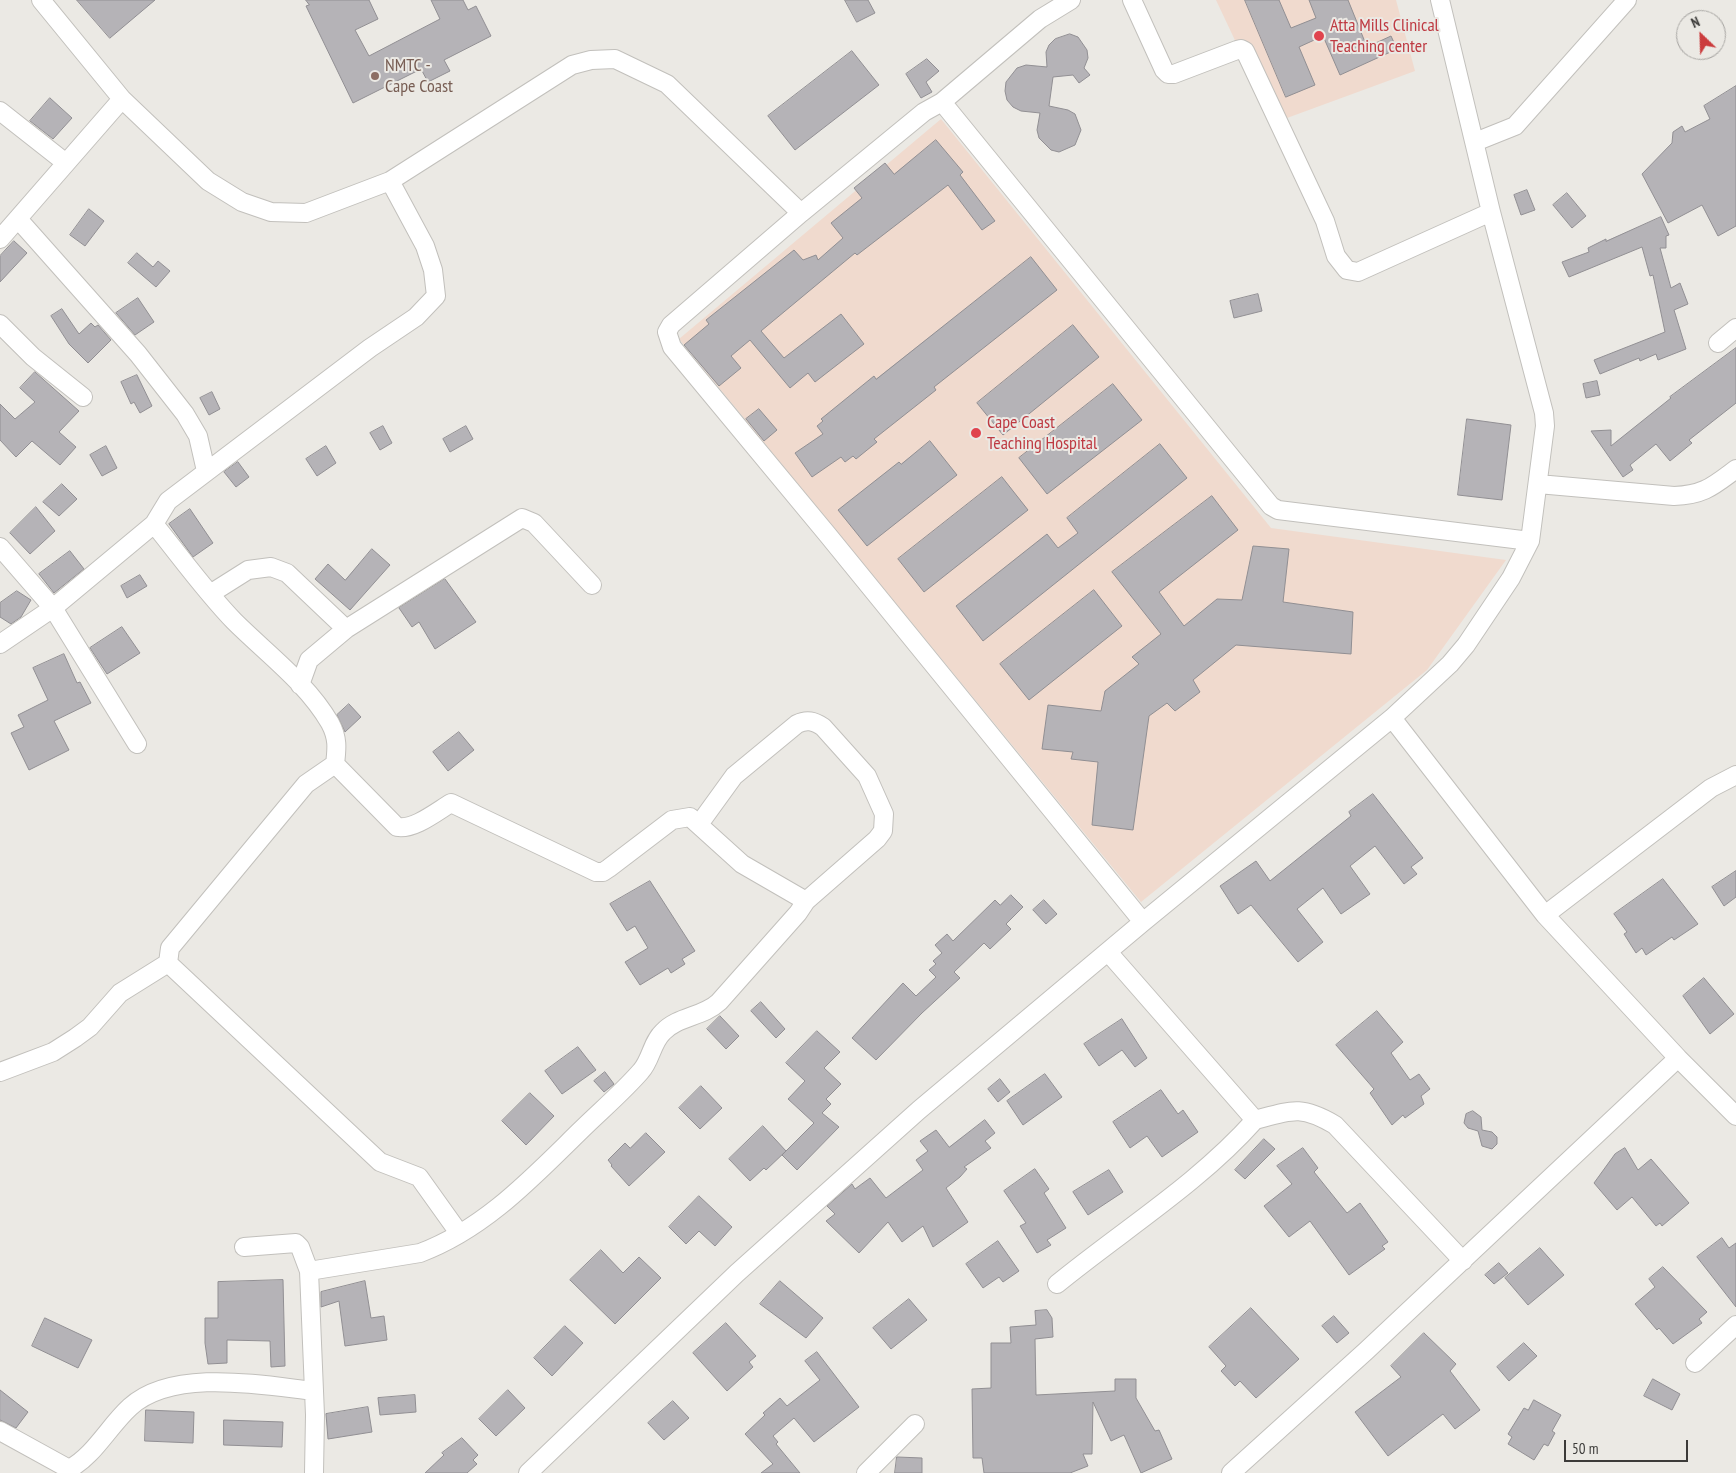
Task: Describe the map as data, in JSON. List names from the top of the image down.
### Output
{
  "places": ["Atta Mills Clinical Teaching center", "NMTC - Cape Coast", "Cape Coast Teaching Hospital"],
  "scale_bar": "50 m",
  "north": "top left"
}
